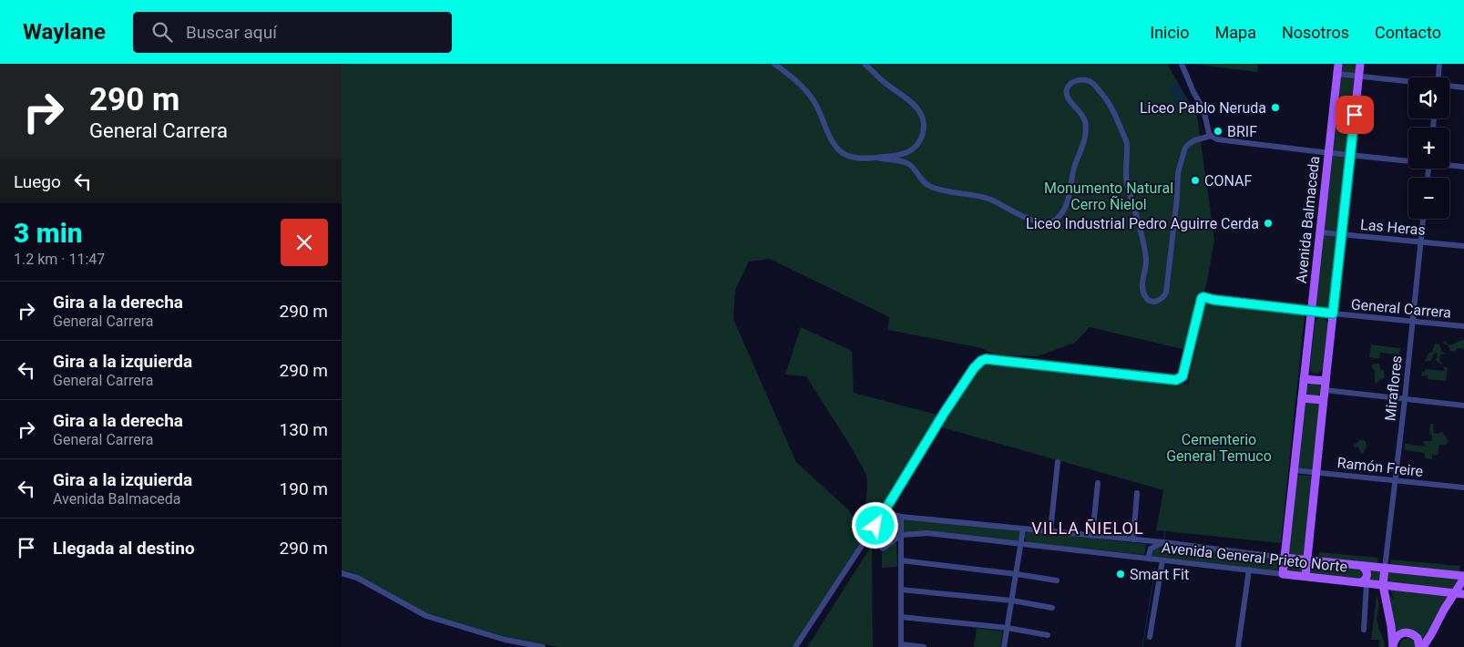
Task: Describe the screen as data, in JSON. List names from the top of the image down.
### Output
{
  "streets": {
    "main road": ["Avenida Balmaceda", "Avenida General Prieto Norte"],
    "street": [
      "Las Heras",
      "General Carrera",
      "Miraflores",
      "Ramón Freire"
    ]
  },
  "crossings": [
    ["Avenida Balmaceda", "Las Heras"],
    ["Avenida Balmaceda", "General Carrera"],
    ["Avenida Balmaceda", "Ramón Freire"],
    ["Avenida Balmaceda", "Avenida General Prieto Norte"],
    ["Las Heras", "Miraflores"],
    ["General Carrera", "Miraflores"],
    ["General Carrera", "Avenida General Prieto Norte"],
    ["Miraflores", "Ramón Freire"],
    ["Miraflores", "Avenida General Prieto Norte"]
  ],
  "districts": ["VILLA ÑIELOL"],
  "parks": ["Monumento Natural Cerro Ñielol", "Cementerio General Temuco"],
  "places": [
    "Liceo Pablo Neruda",
    "BRIF",
    "CONAF",
    "Liceo Industrial Pedro Aguirre Cerda",
    "Smart Fit"
  ],
  "page": {
    "header": "Waylane",
    "search": "Buscar aquí",
    "nav": [
      "Inicio",
      "Mapa",
      "Nosotros",
      "Contacto"
    ],
    "turn": ["290 m", "General Carrera"],
    "map_buttons": ["+", "−"],
    "then": "Luego",
    "heading": ["3 min", "1.2 km · 11:47"],
    "list": [
      {
        "name": "Gira a la derecha",
        "note": "General Carrera",
        "value": "290 m"
      },
      {
        "name": "Gira a la izquierda",
        "note": "General Carrera",
        "value": "290 m"
      },
      {
        "name": "Gira a la derecha",
        "note": "General Carrera",
        "value": "130 m"
      },
      {
        "name": "Gira a la izquierda",
        "note": "Avenida Balmaceda",
        "value": "190 m"
      },
      {
        "name": "Llegada al destino",
        "value": "290 m"
      }
    ]
  }
}
